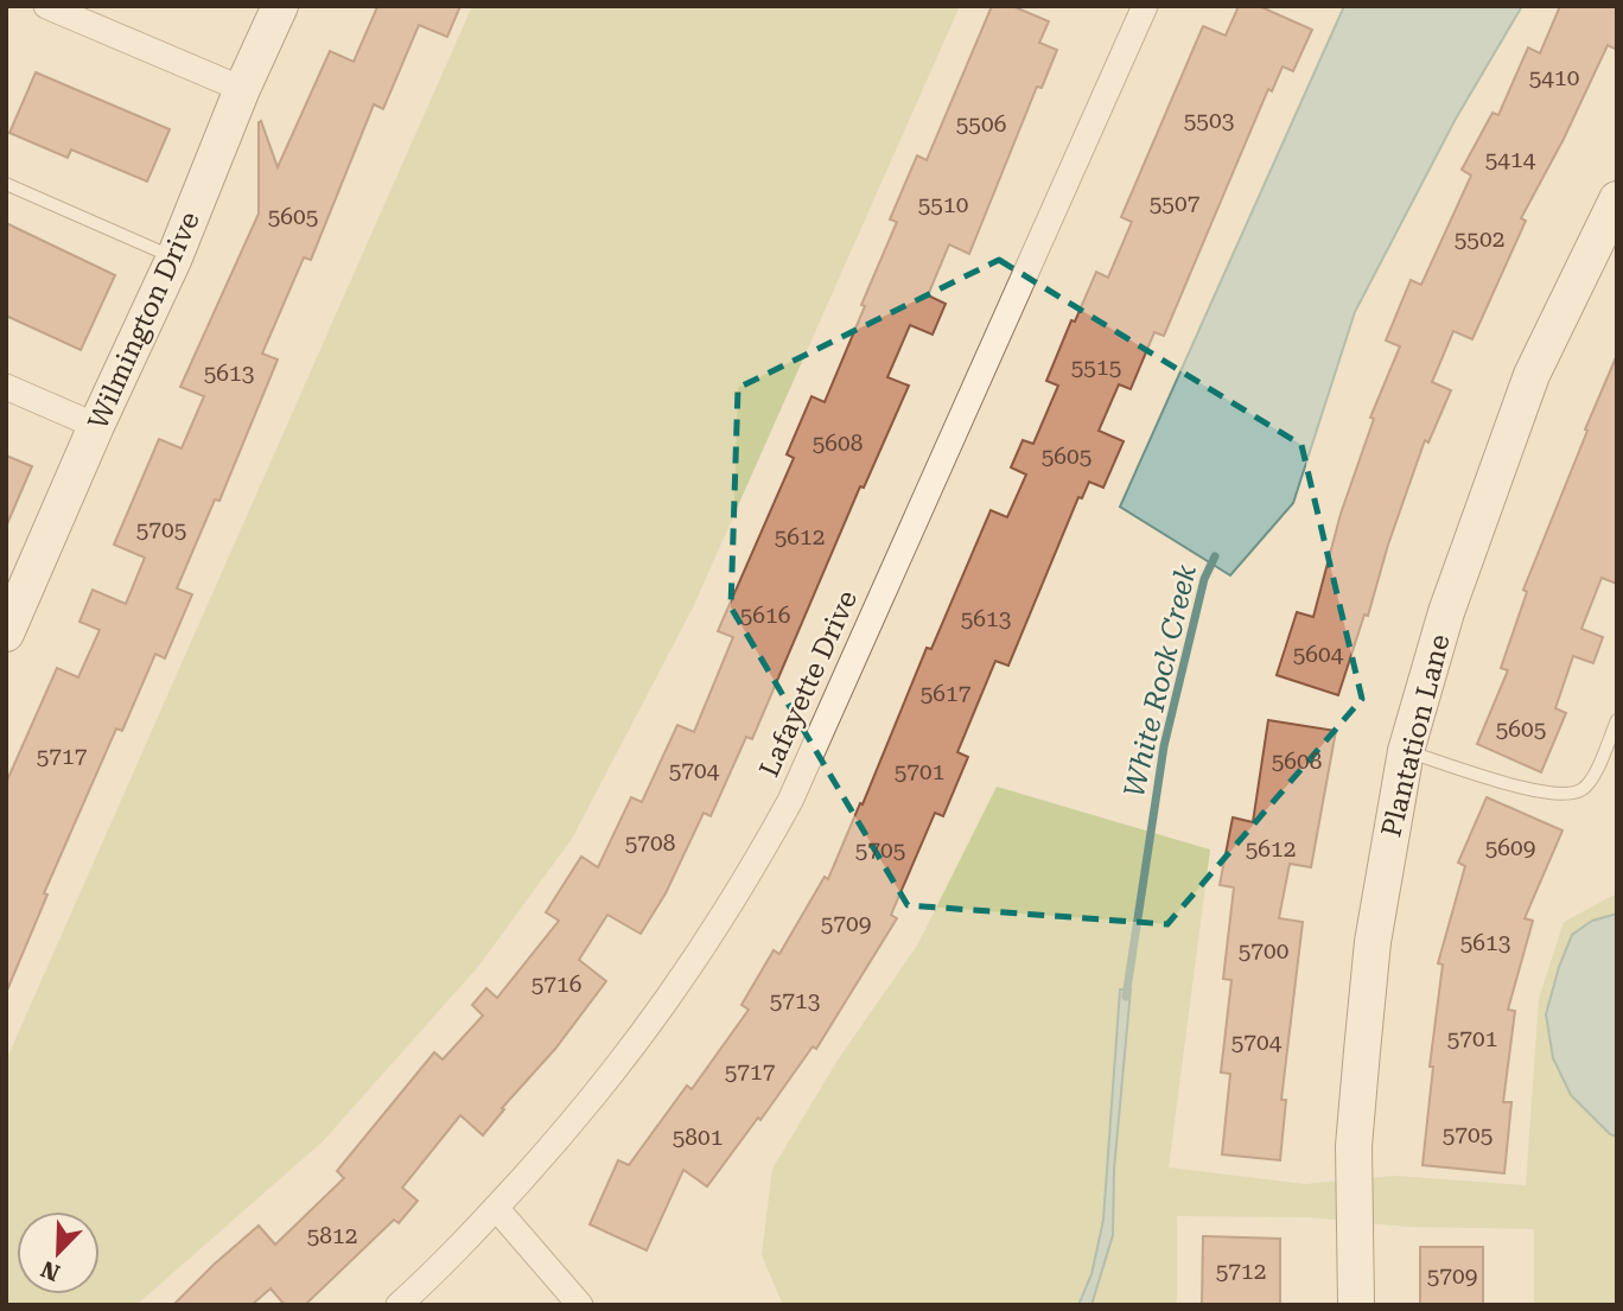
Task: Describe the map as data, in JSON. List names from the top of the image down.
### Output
{
  "streets": {
    "street": ["Wilmington Drive", "Lafayette Drive", "Plantation Lane"]
  },
  "water": ["White Rock Creek"],
  "house_numbers": [
    "5410",
    "5503",
    "5506",
    "5414",
    "5507",
    "5510",
    "5605",
    "5502",
    "5515",
    "5613",
    "5608",
    "5605",
    "5705",
    "5612",
    "5616",
    "5613",
    "5604",
    "5617",
    "5605",
    "5717",
    "5608",
    "5704",
    "5701",
    "5708",
    "5609",
    "5612",
    "5705",
    "5709",
    "5613",
    "5700",
    "5716",
    "5713",
    "5701",
    "5704",
    "5717",
    "5705",
    "5801",
    "5812",
    "5712",
    "5709"
  ],
  "north": "bottom left"
}
